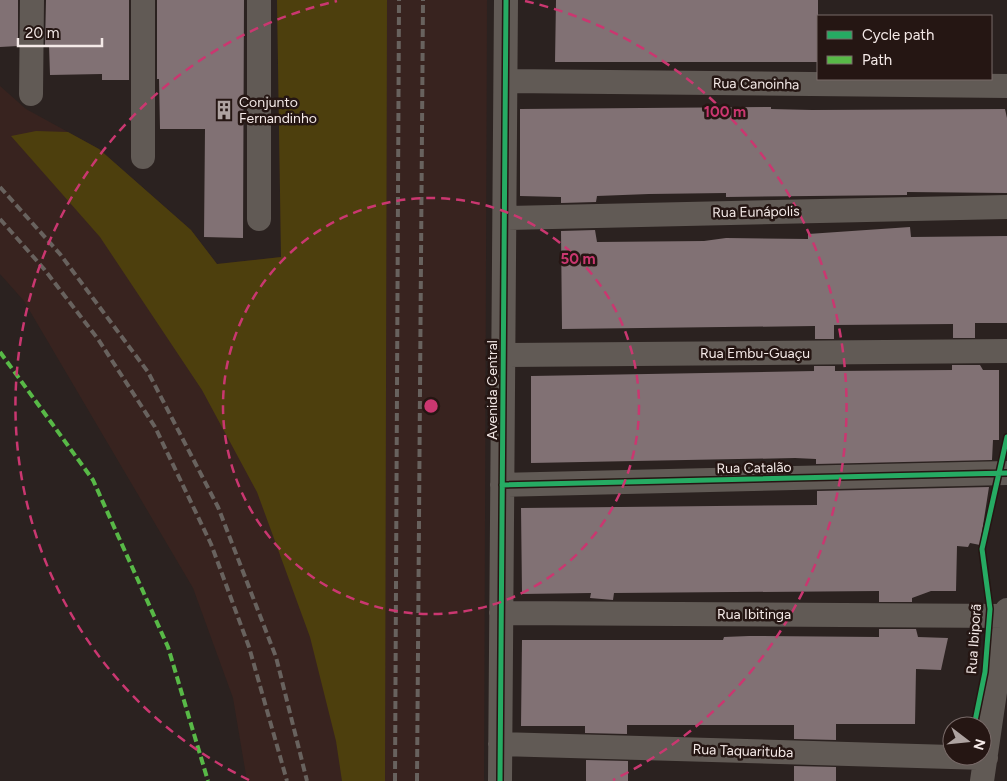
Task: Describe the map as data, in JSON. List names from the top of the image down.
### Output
{
  "streets": {
    "street": [
      "Rua Canoinha",
      "Rua Eunápolis",
      "Rua Embu-Guaçu",
      "Avenida Central",
      "Rua Catalão",
      "Rua Ibitinga",
      "Rua Ibiporã",
      "Rua Taquarituba"
    ]
  },
  "crossings": [
    ["Rua Canoinha", "Avenida Central"],
    ["Rua Eunápolis", "Avenida Central"],
    ["Rua Embu-Guaçu", "Avenida Central"],
    ["Avenida Central", "Rua Catalão"],
    ["Avenida Central", "Rua Ibitinga"],
    ["Avenida Central", "Rua Taquarituba"],
    ["Rua Ibitinga", "Rua Ibiporã"]
  ],
  "places": {
    "building": ["Conjunto Fernandinho"]
  },
  "legend": ["Cycle path", "Path"],
  "scale_bar": "20 m",
  "north": "right",
  "rings": ["100 m", "50 m"]
}
